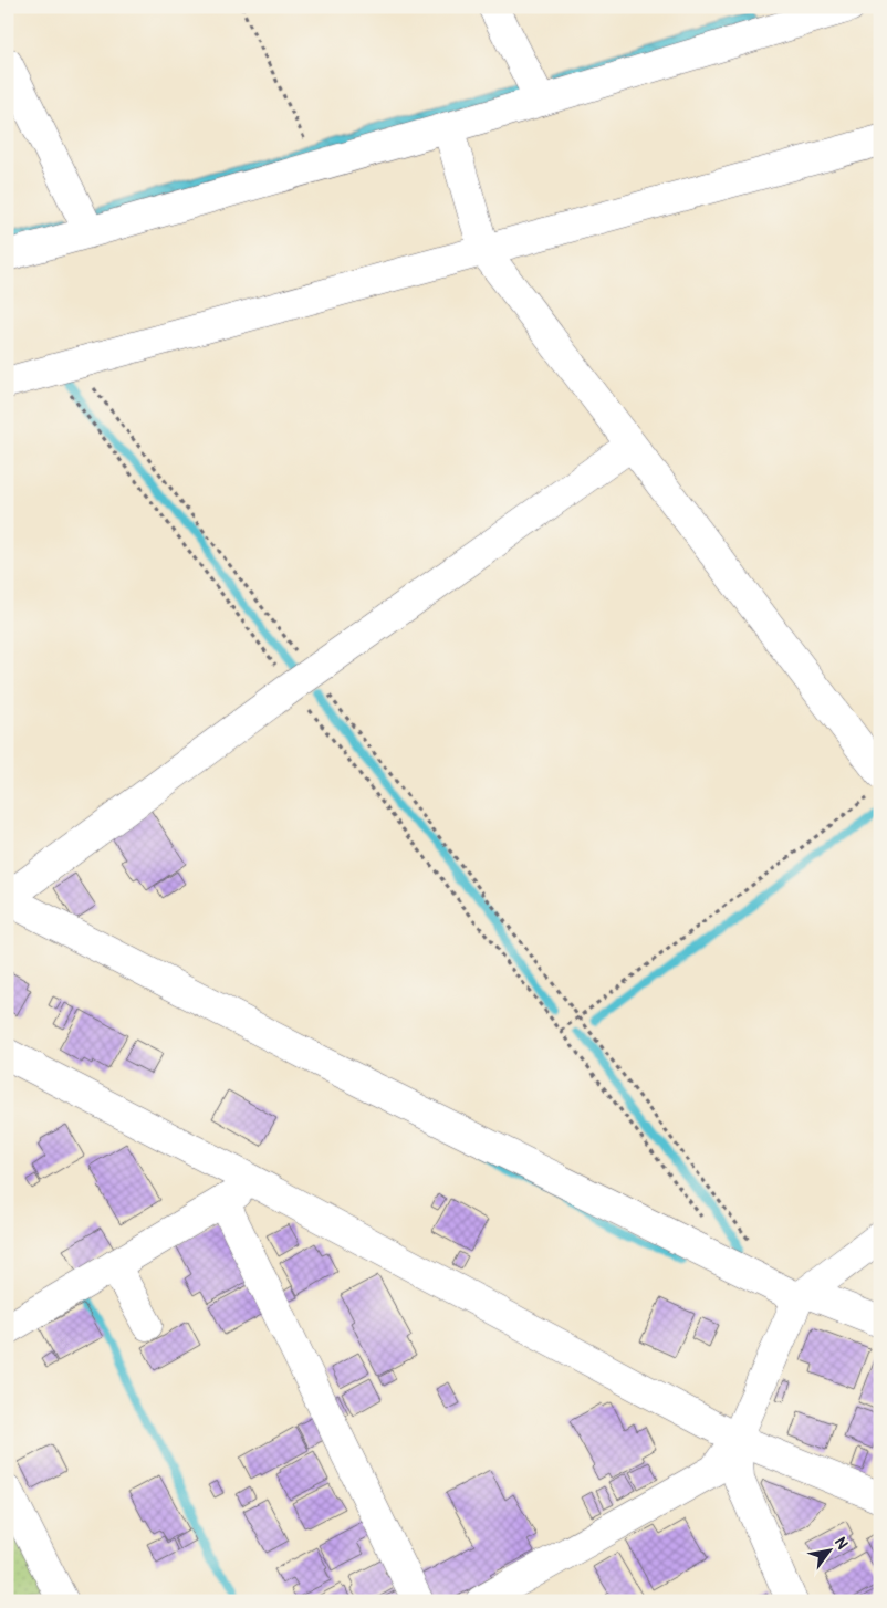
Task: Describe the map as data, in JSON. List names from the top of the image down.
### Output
{
  "north": "top right"
}
